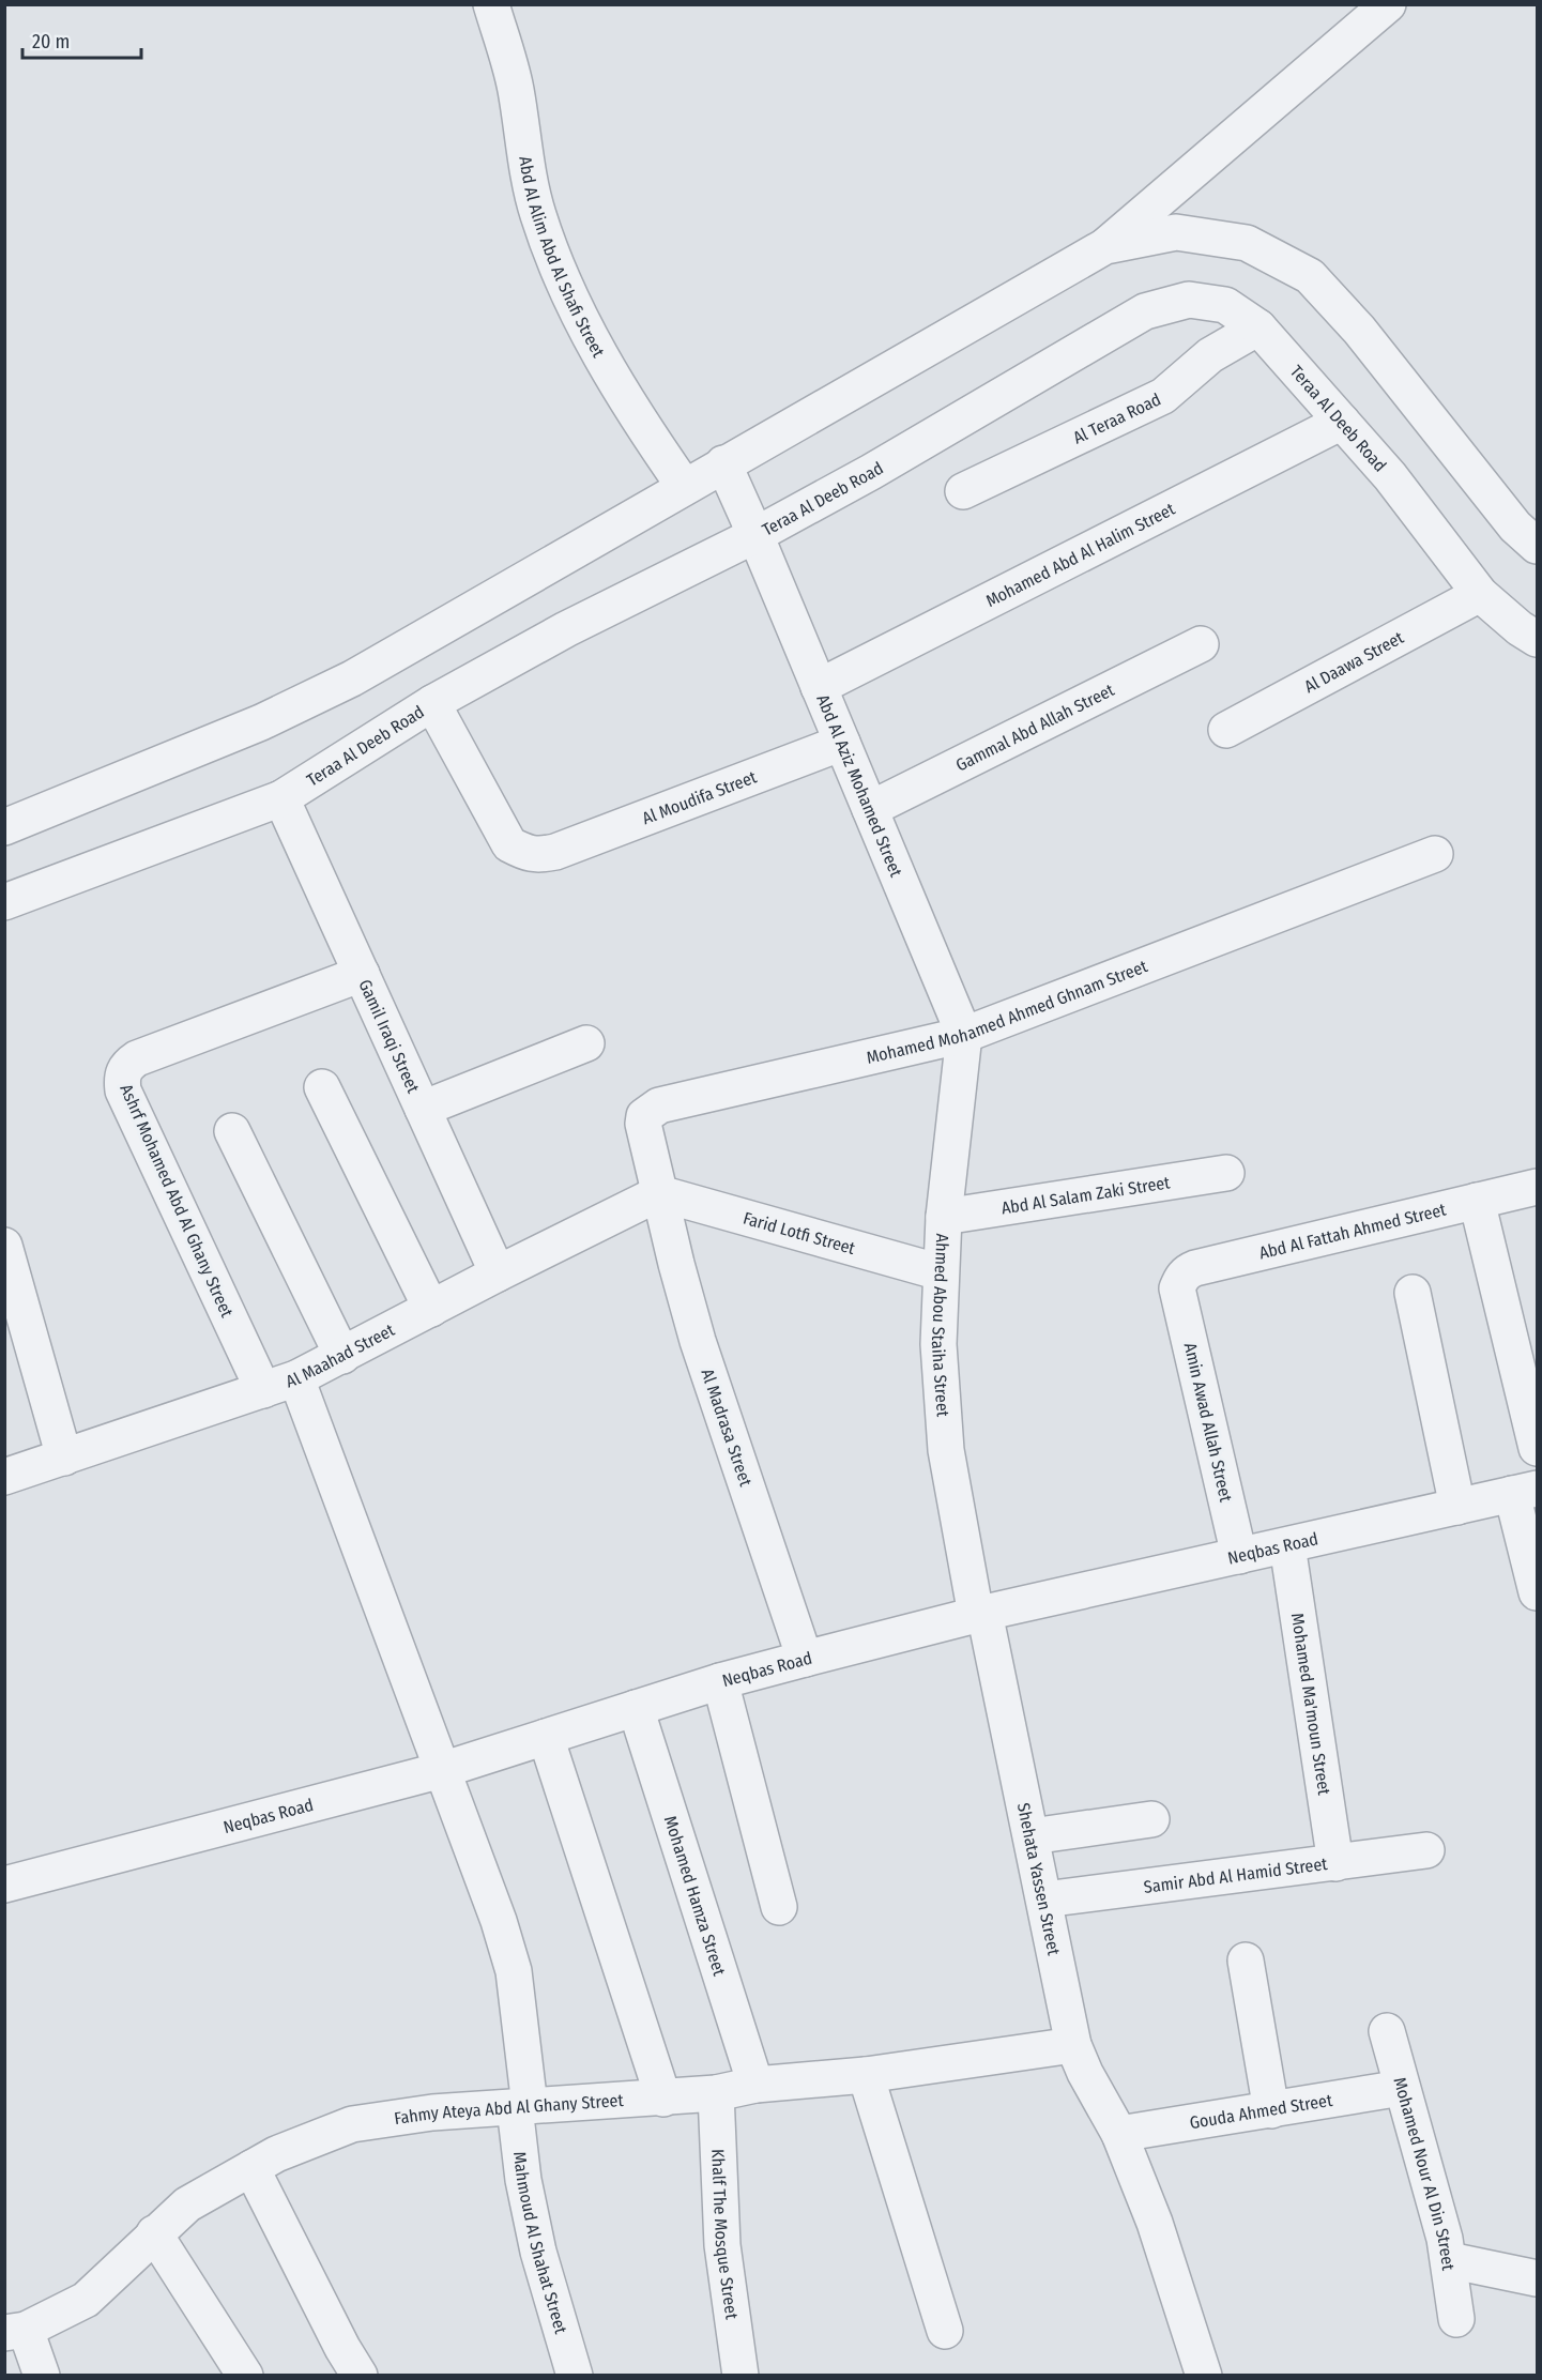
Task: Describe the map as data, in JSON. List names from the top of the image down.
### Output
{
  "streets": {
    "street": [
      "Abd Al Alim Abd Al Shafi Street",
      "Al Teraa Road",
      "Teraa Al Deeb Road",
      "Mohamed Abd Al Halim Street",
      "Al Daawa Street",
      "Gammal Abd Allah Street",
      "Abd Al Aziz Mohamed Street",
      "Al Moudifa Street",
      "Mohamed Mohamed Ahmed Ghnam Street",
      "Gamil Iraqi Street",
      "Abd Al Salam Zaki Street",
      "Ashrf Mohamed Abd Al Ghany Street",
      "Abd Al Fattah Ahmed Street",
      "Farid Lotfi Street",
      "Ahmed Abou Staiha Street",
      "Al Maahad Street",
      "Amin Awad Allah Street",
      "Al Madrasa Street",
      "Neqbas Road",
      "Mohamed Ma'moun Street",
      "Samir Abd Al Hamid Street",
      "Shehata Yassen Street",
      "Mohamed Hamza Street",
      "Fahmy Ateya Abd Al Ghany Street",
      "Gouda Ahmed Street",
      "Mohamed Nour Al Din Street",
      "Khalf The Mosque Street",
      "Mahmoud Al Shahat Street"
    ]
  },
  "crossings": [
    ["Al Teraa Road", "Teraa Al Deeb Road"],
    ["Teraa Al Deeb Road", "Mohamed Abd Al Halim Street"],
    ["Teraa Al Deeb Road", "Al Daawa Street"],
    ["Teraa Al Deeb Road", "Abd Al Aziz Mohamed Street"],
    ["Teraa Al Deeb Road", "Al Moudifa Street"],
    ["Teraa Al Deeb Road", "Gamil Iraqi Street"],
    ["Mohamed Abd Al Halim Street", "Abd Al Aziz Mohamed Street"],
    ["Gammal Abd Allah Street", "Abd Al Aziz Mohamed Street"],
    ["Abd Al Aziz Mohamed Street", "Al Moudifa Street"],
    ["Abd Al Aziz Mohamed Street", "Mohamed Mohamed Ahmed Ghnam Street"],
    ["Abd Al Aziz Mohamed Street", "Ahmed Abou Staiha Street"],
    ["Mohamed Mohamed Ahmed Ghnam Street", "Farid Lotfi Street"],
    ["Mohamed Mohamed Ahmed Ghnam Street", "Ahmed Abou Staiha Street"],
    ["Mohamed Mohamed Ahmed Ghnam Street", "Al Maahad Street"],
    ["Mohamed Mohamed Ahmed Ghnam Street", "Al Madrasa Street"],
    ["Gamil Iraqi Street", "Ashrf Mohamed Abd Al Ghany Street"],
    ["Gamil Iraqi Street", "Al Maahad Street"],
    ["Abd Al Salam Zaki Street", "Ahmed Abou Staiha Street"],
    ["Ashrf Mohamed Abd Al Ghany Street", "Al Maahad Street"],
    ["Abd Al Fattah Ahmed Street", "Amin Awad Allah Street"],
    ["Farid Lotfi Street", "Ahmed Abou Staiha Street"],
    ["Farid Lotfi Street", "Al Maahad Street"],
    ["Farid Lotfi Street", "Al Madrasa Street"],
    ["Ahmed Abou Staiha Street", "Neqbas Road"],
    ["Ahmed Abou Staiha Street", "Shehata Yassen Street"],
    ["Al Maahad Street", "Al Madrasa Street"],
    ["Al Maahad Street", "Mahmoud Al Shahat Street"],
    ["Amin Awad Allah Street", "Neqbas Road"],
    ["Al Madrasa Street", "Neqbas Road"],
    ["Neqbas Road", "Mohamed Ma'moun Street"],
    ["Neqbas Road", "Shehata Yassen Street"],
    ["Neqbas Road", "Mohamed Hamza Street"],
    ["Neqbas Road", "Mahmoud Al Shahat Street"],
    ["Mohamed Ma'moun Street", "Samir Abd Al Hamid Street"],
    ["Samir Abd Al Hamid Street", "Shehata Yassen Street"],
    ["Shehata Yassen Street", "Fahmy Ateya Abd Al Ghany Street"],
    ["Shehata Yassen Street", "Gouda Ahmed Street"],
    ["Mohamed Hamza Street", "Fahmy Ateya Abd Al Ghany Street"],
    ["Fahmy Ateya Abd Al Ghany Street", "Khalf The Mosque Street"],
    ["Fahmy Ateya Abd Al Ghany Street", "Mahmoud Al Shahat Street"],
    ["Gouda Ahmed Street", "Mohamed Nour Al Din Street"]
  ],
  "scale_bar": "20 m"
}
